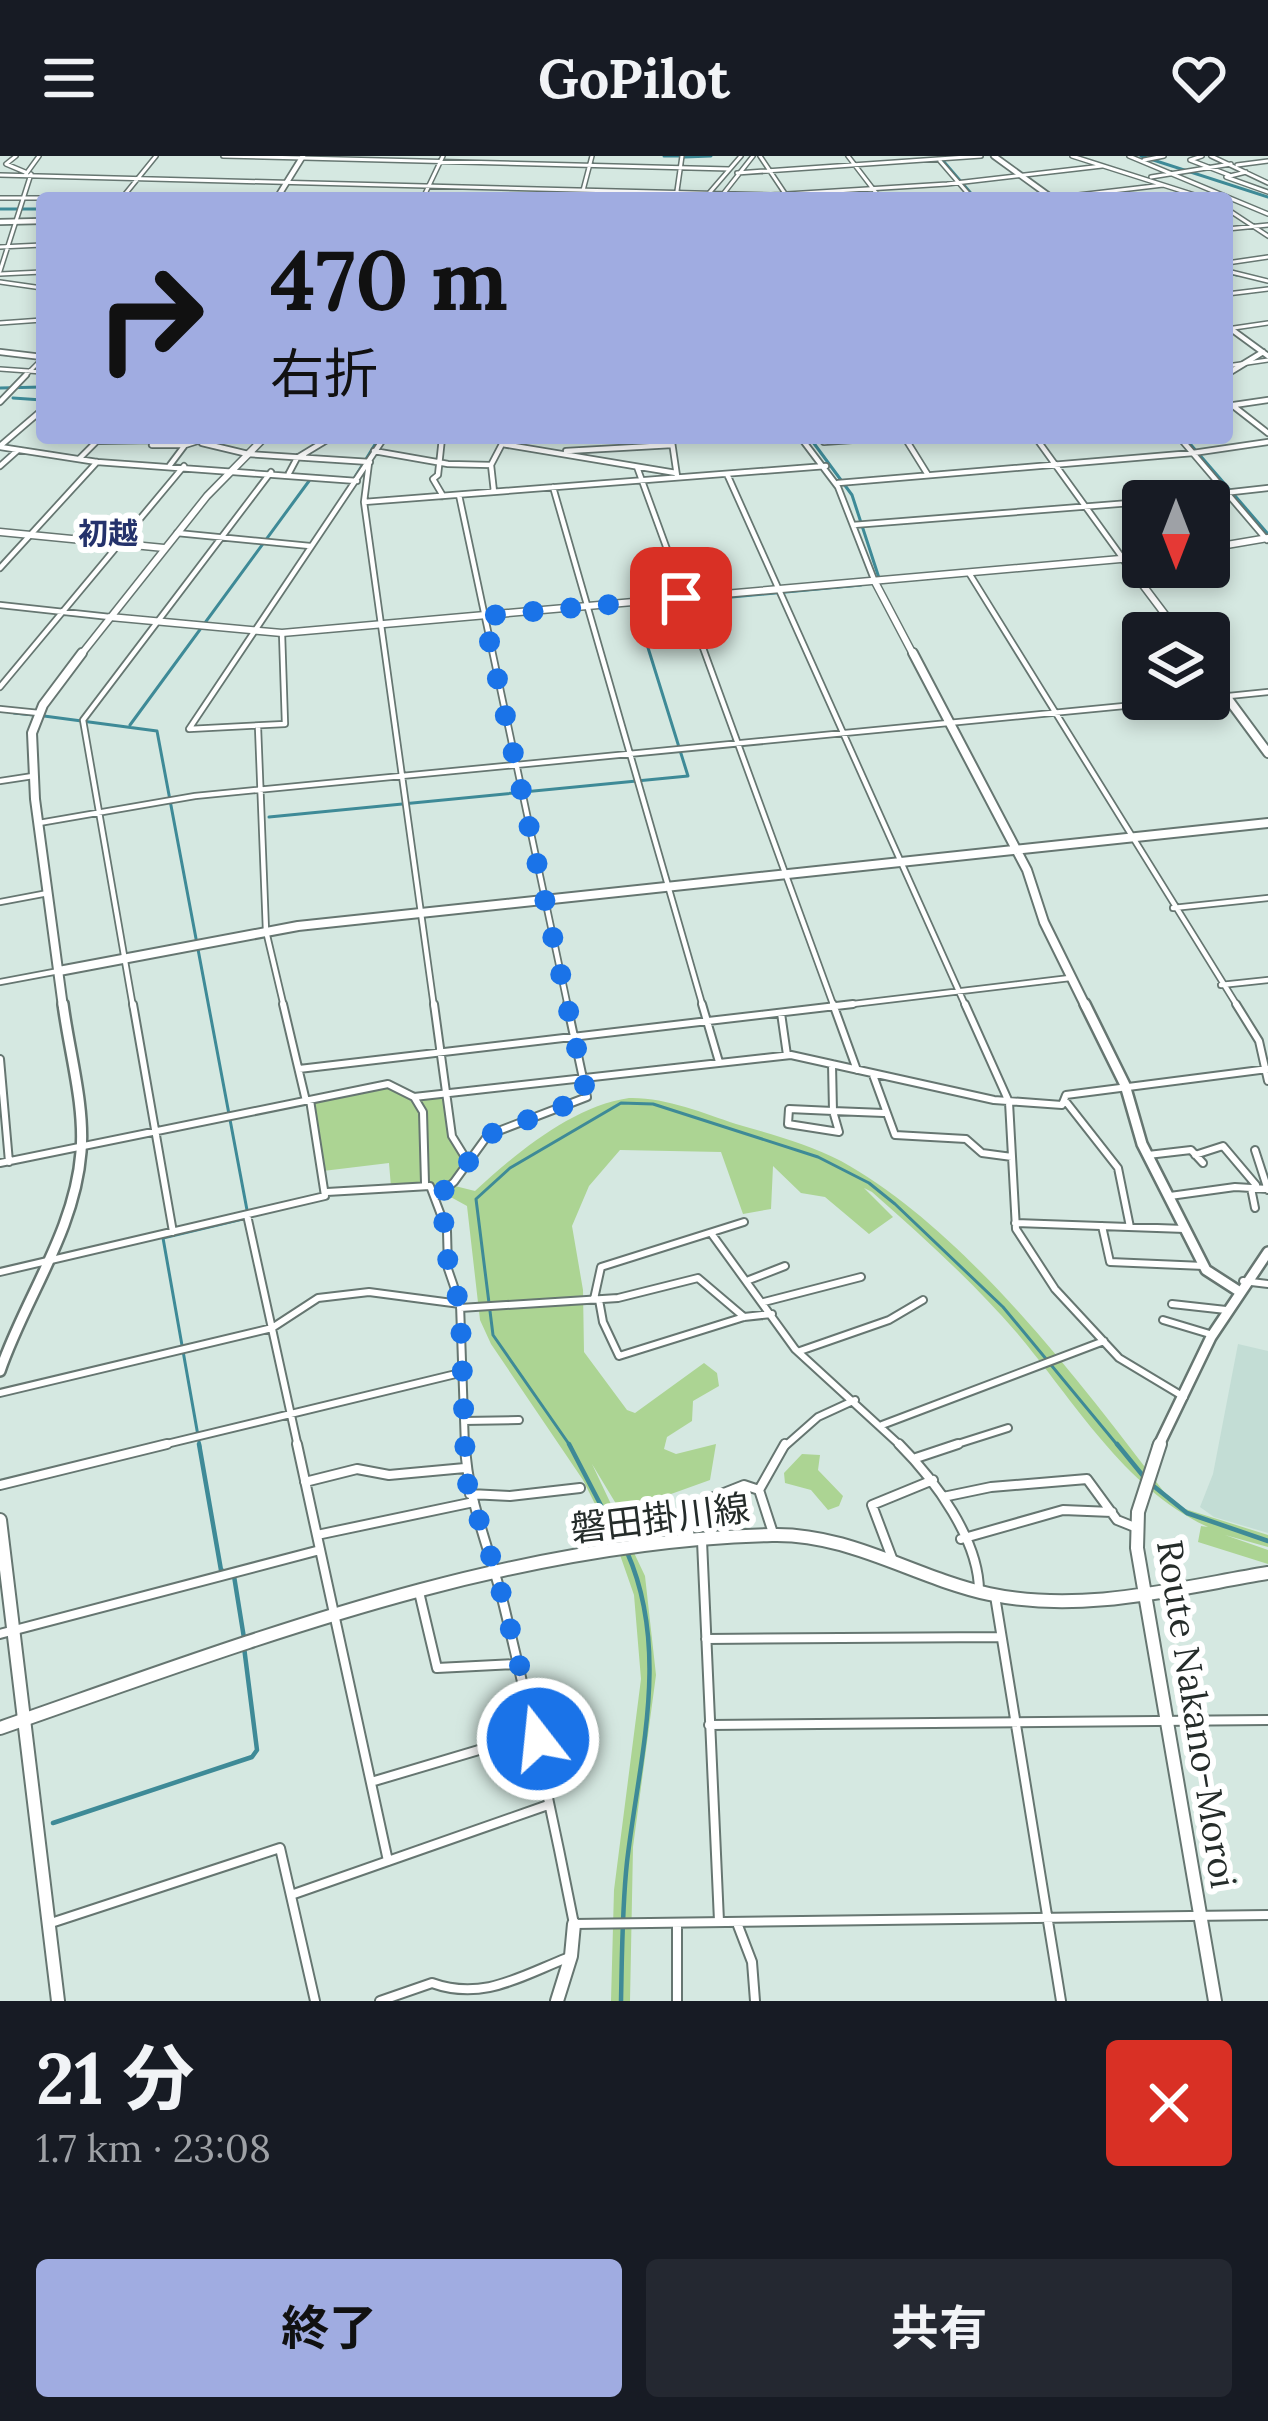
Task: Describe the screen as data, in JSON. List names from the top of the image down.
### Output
{
  "streets": {
    "street": ["磐田掛川線", "Route Nakano-Moroi"]
  },
  "crossings": [
    ["磐田掛川線", "Route Nakano-Moroi"]
  ],
  "districts": ["初越"],
  "north": "bottom",
  "page": {
    "header": "GoPilot",
    "turn": ["470 m", "右折"],
    "heading": ["21 分", "1.7 km · 23:08"],
    "buttons": ["終了", "共有"]
  }
}
